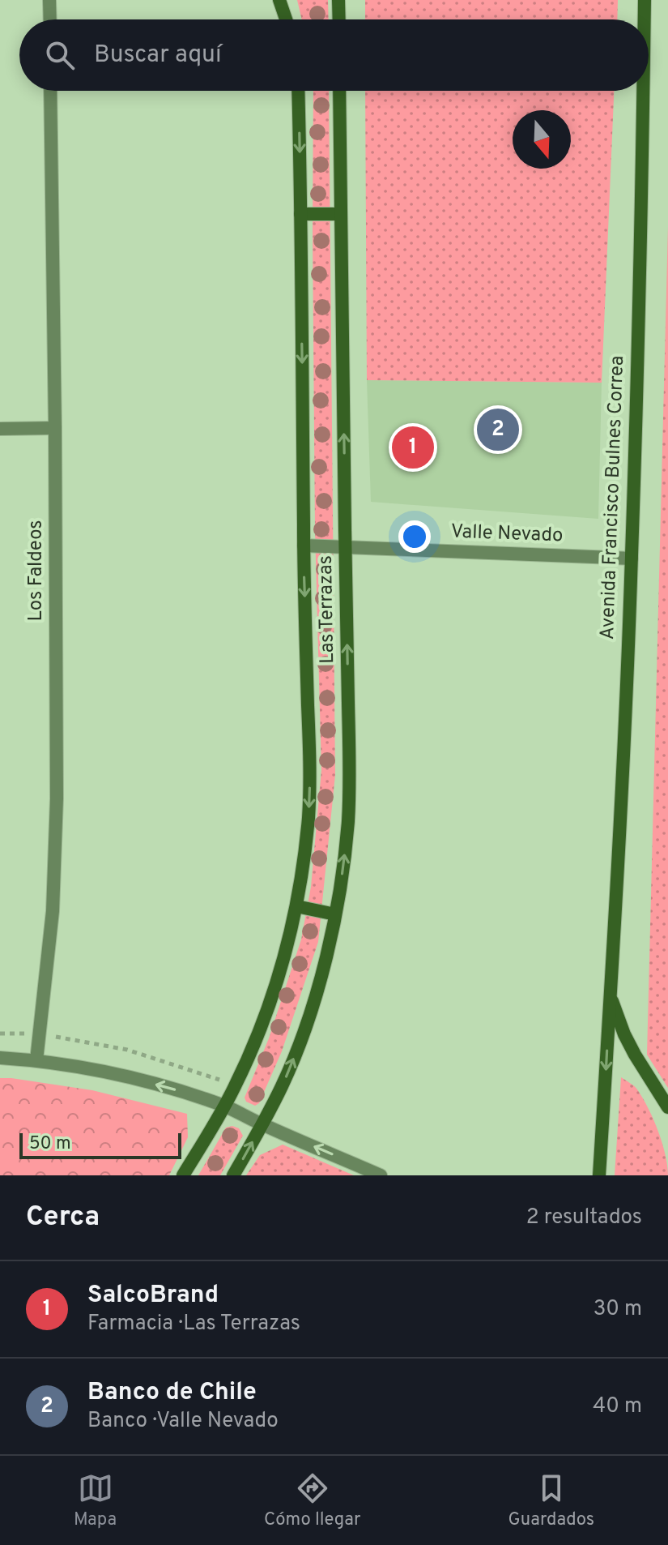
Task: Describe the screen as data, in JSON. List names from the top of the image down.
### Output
{
  "streets": {
    "street": [
      "Avenida Francisco Bulnes Correa",
      "Valle Nevado",
      "Los Faldeos",
      "Las Terrazas"
    ]
  },
  "crossings": [
    ["Avenida Francisco Bulnes Correa", "Valle Nevado"],
    ["Valle Nevado", "Las Terrazas"]
  ],
  "scale_bar": "50 m",
  "north": "bottom",
  "page": {
    "search": "Buscar aquí",
    "pins": ["2", "1"],
    "scale": "50 m",
    "heading": ["Cerca", "2 resultados"],
    "list": [
      {
        "mark": "1",
        "name": "SalcoBrand",
        "note": "Farmacia · Las Terrazas",
        "value": "30 m"
      },
      {
        "mark": "2",
        "name": "Banco de Chile",
        "note": "Banco · Valle Nevado",
        "value": "40 m"
      }
    ],
    "nav": ["Mapa", "Cómo llegar", "Guardados"]
  }
}
